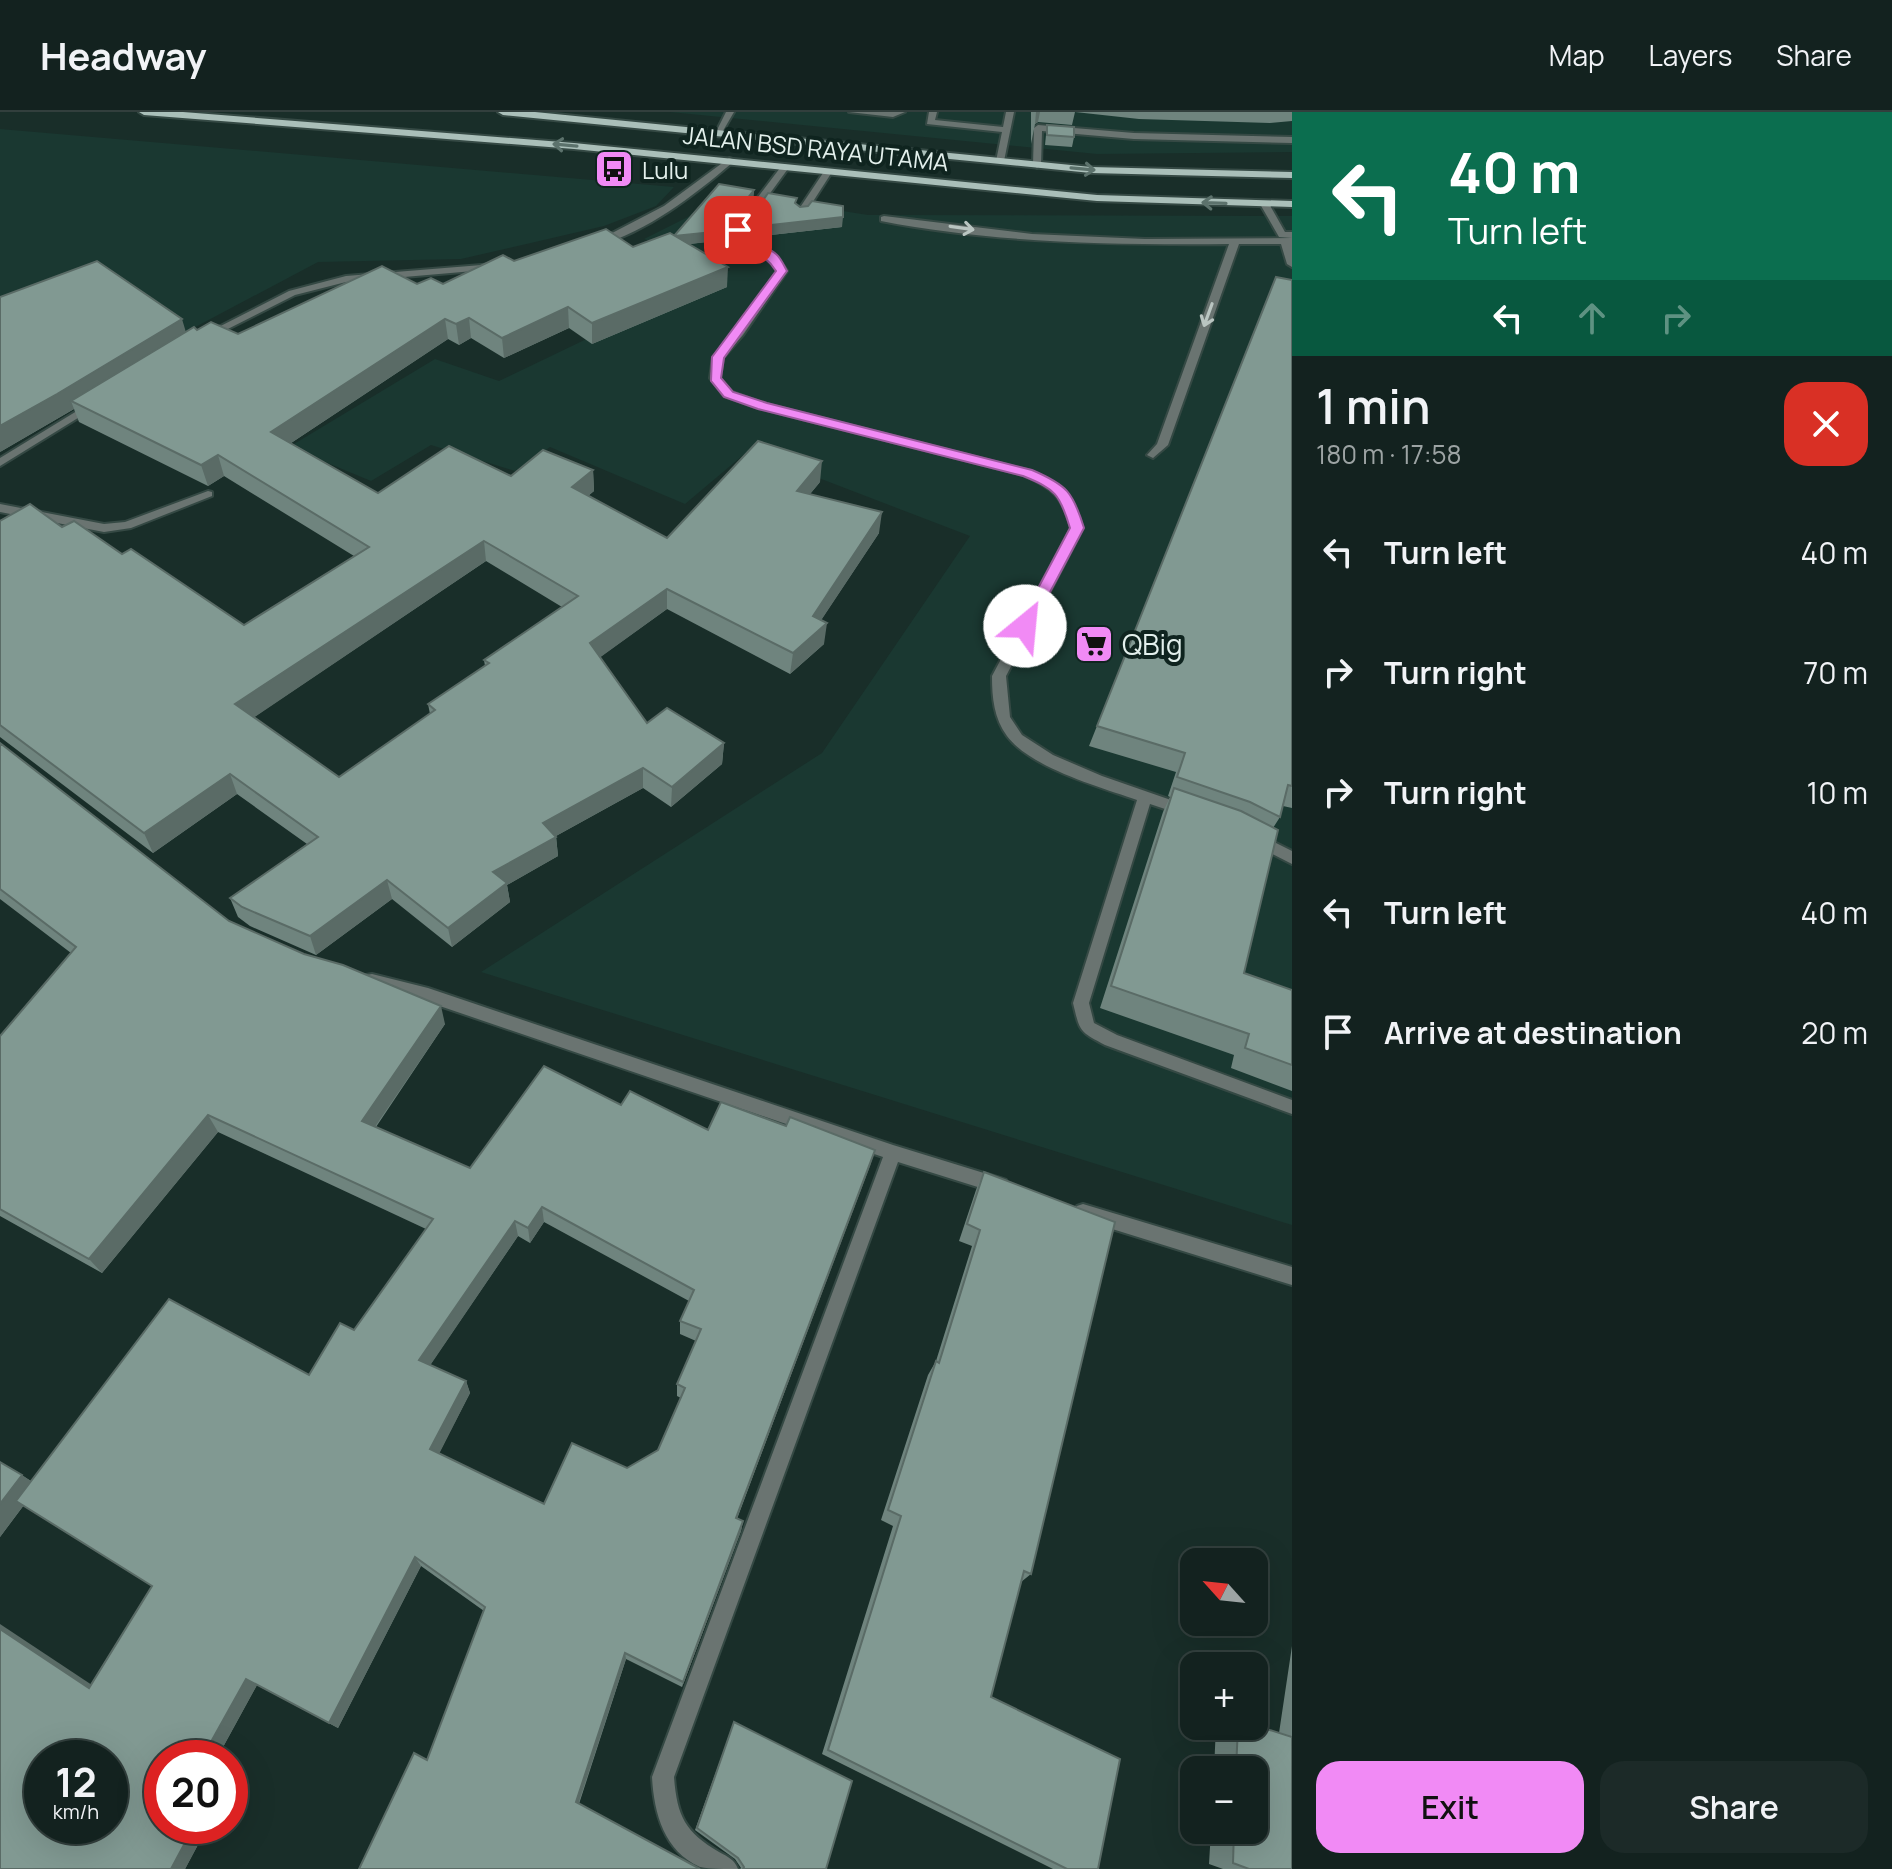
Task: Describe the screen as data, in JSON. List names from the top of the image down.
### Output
{
  "streets": {
    "main road": ["JALAN BSD RAYA UTAMA"]
  },
  "places": {
    "bus stop": ["Lulu"],
    "supermarket": ["QBig"]
  },
  "north": "top left",
  "page": {
    "header": "Headway",
    "nav": ["Map", "Layers", "Share"],
    "turn": ["40 m", "Turn left"],
    "heading": ["1 min", "180 m · 17:58"],
    "list": [
      {
        "name": "Turn left",
        "value": "40 m"
      },
      {
        "name": "Turn right",
        "value": "70 m"
      },
      {
        "name": "Turn right",
        "value": "10 m"
      },
      {
        "name": "Turn left",
        "value": "40 m"
      },
      {
        "name": "Arrive at destination",
        "value": "20 m"
      }
    ],
    "map_buttons": ["+", "−"],
    "speed": "12 km/h",
    "limit": "20",
    "buttons": ["Exit", "Share"]
  }
}
